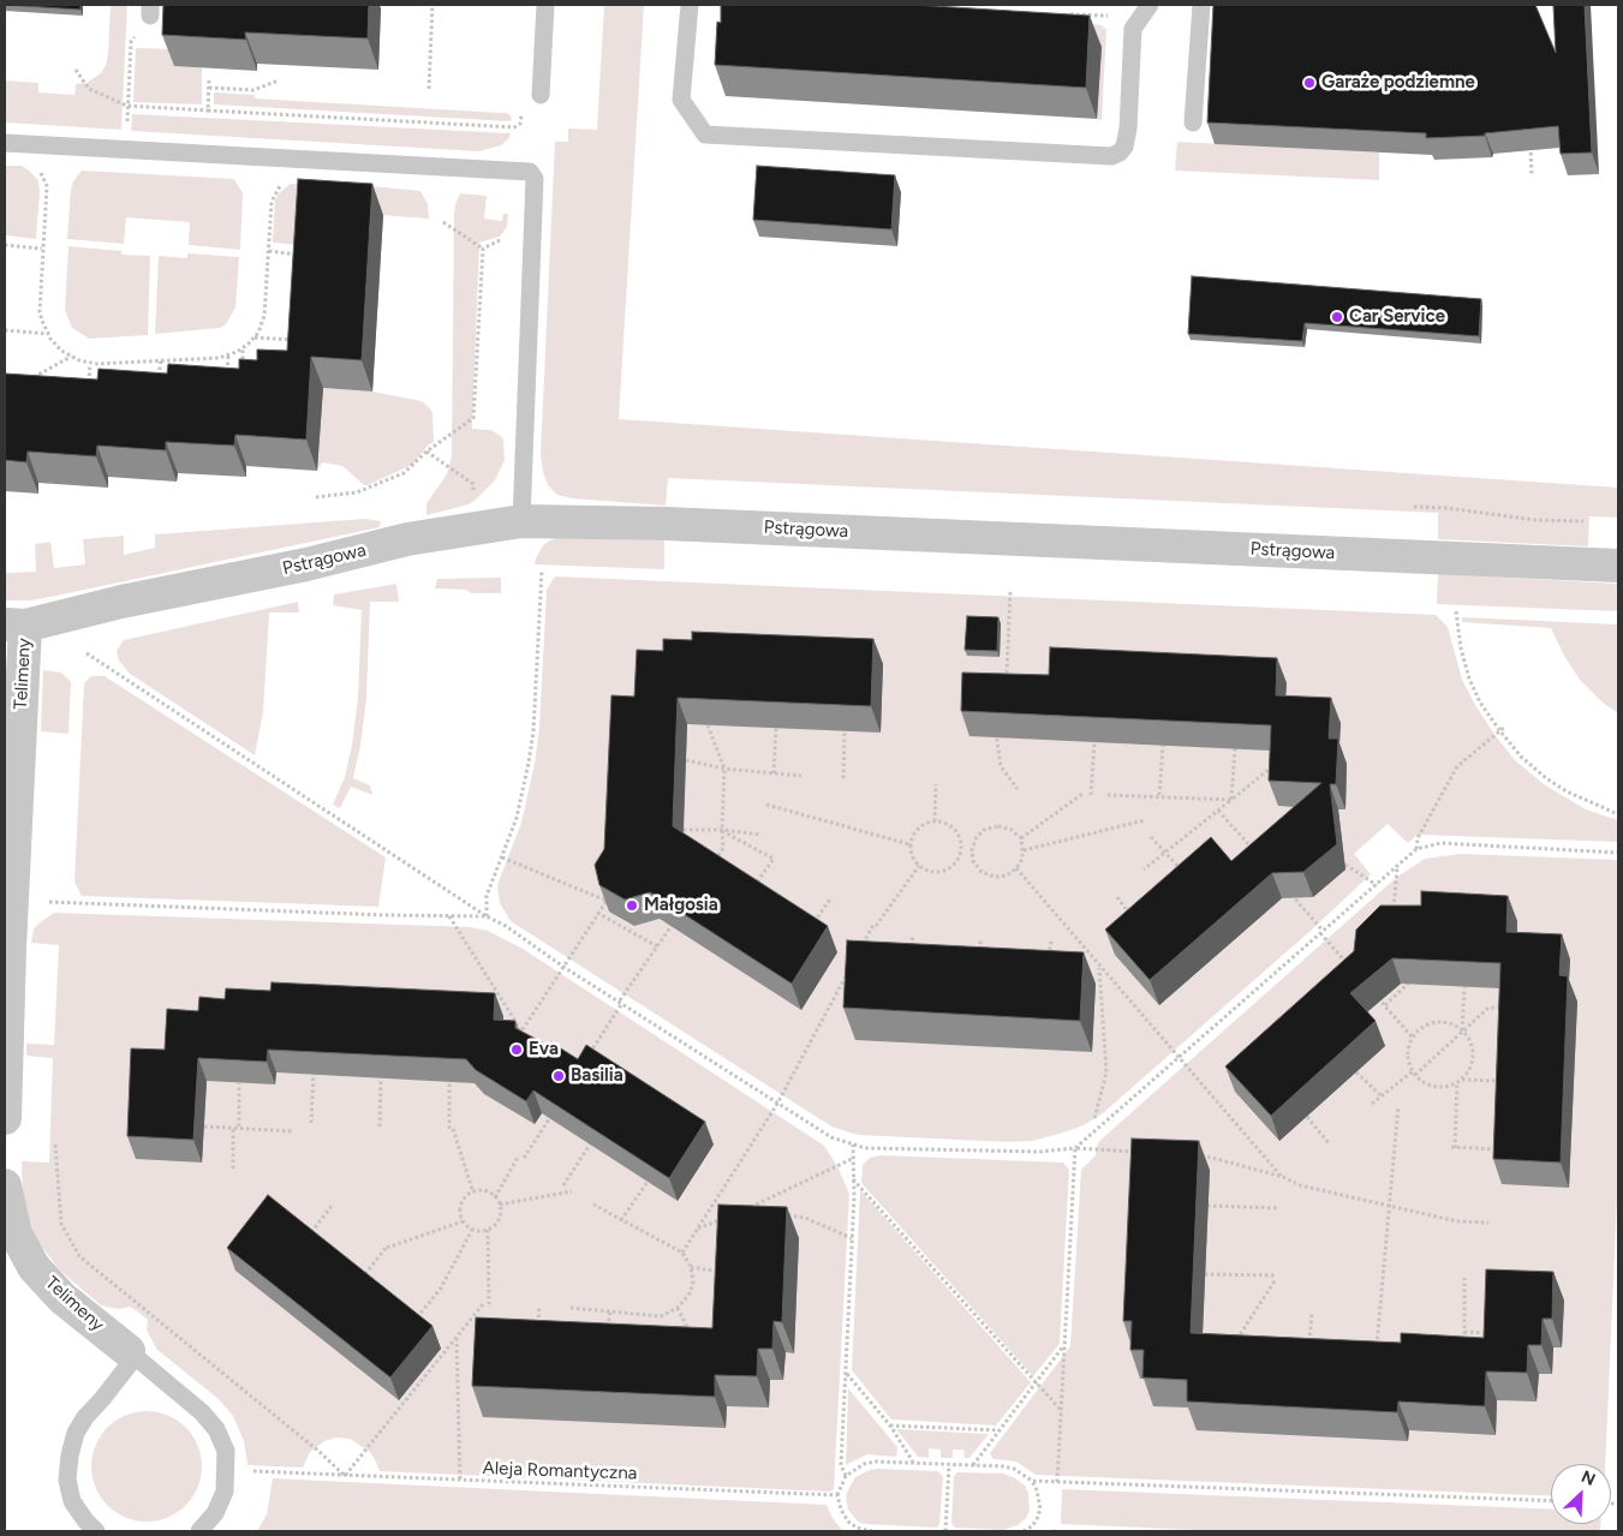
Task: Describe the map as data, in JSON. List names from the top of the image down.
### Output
{
  "streets": {
    "street": ["Pstrągowa", "Telimeny"],
    "path": ["Aleja Romantyczna"]
  },
  "crossings": [
    ["Pstrągowa", "Telimeny"]
  ],
  "places": [
    "Garaże podziemne",
    "Car Service",
    "Małgosia",
    "Eva",
    "Basilia"
  ],
  "north": "top right"
}
